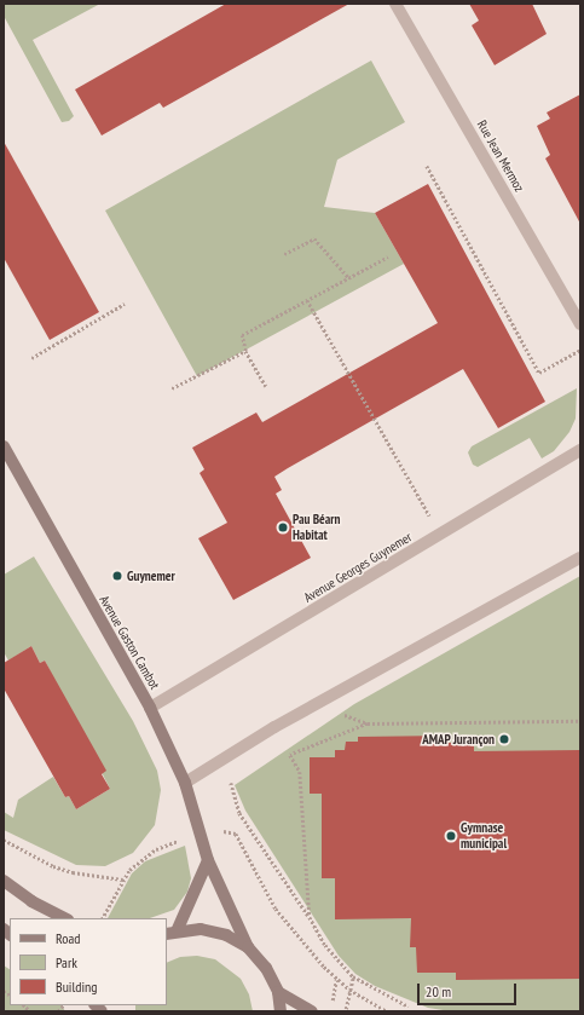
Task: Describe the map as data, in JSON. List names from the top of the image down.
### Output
{
  "streets": {
    "street": ["Rue Jean Mermoz", "Avenue Georges Guynemer", "Avenue Gaston Cambot"]
  },
  "crossings": [
    ["Avenue Georges Guynemer", "Avenue Gaston Cambot"]
  ],
  "places": [
    "Pau Béarn Habitat",
    "Guynemer",
    "AMAP Jurançon",
    "Gymnase municipal"
  ],
  "legend": ["Road", "Park", "Building"],
  "scale_bar": "20 m"
}
